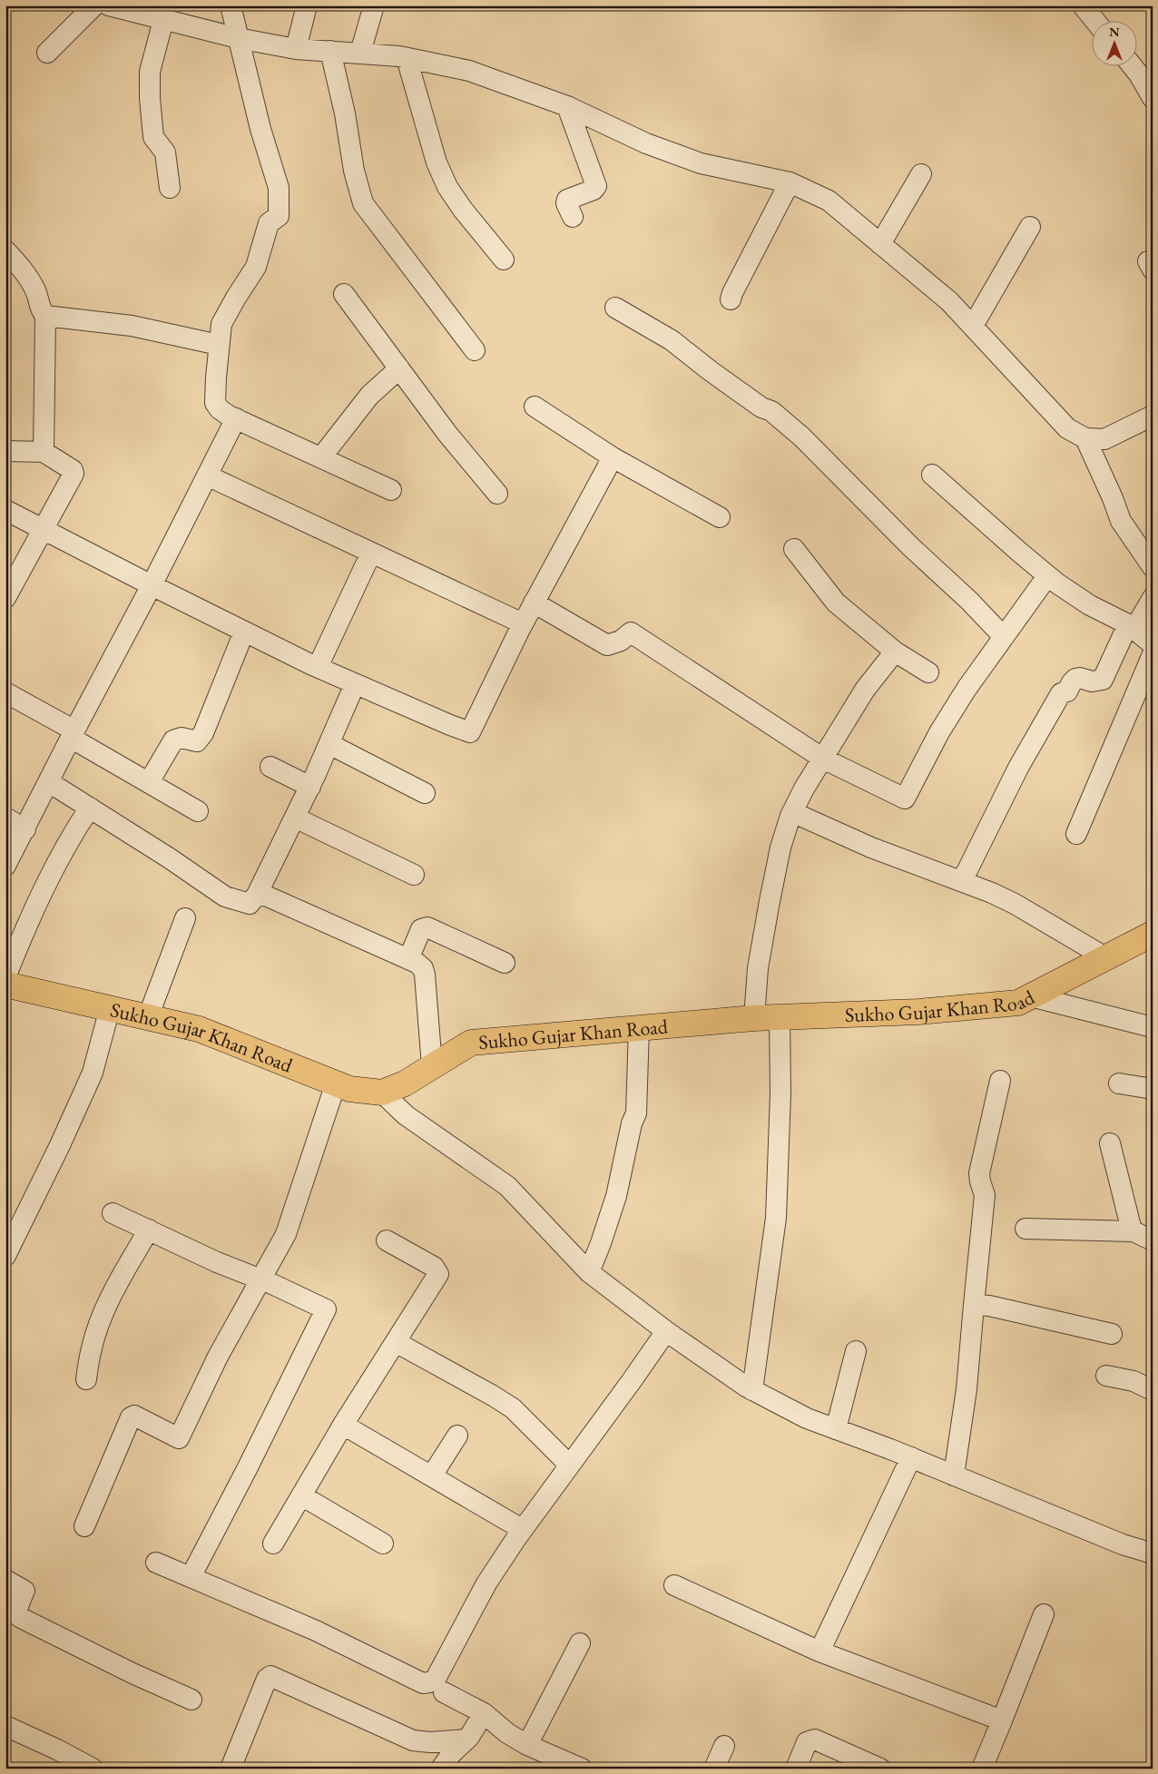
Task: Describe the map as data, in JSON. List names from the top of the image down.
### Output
{
  "streets": {
    "main road": ["Sukho Gujar Khan Road"]
  },
  "north": "top"
}
